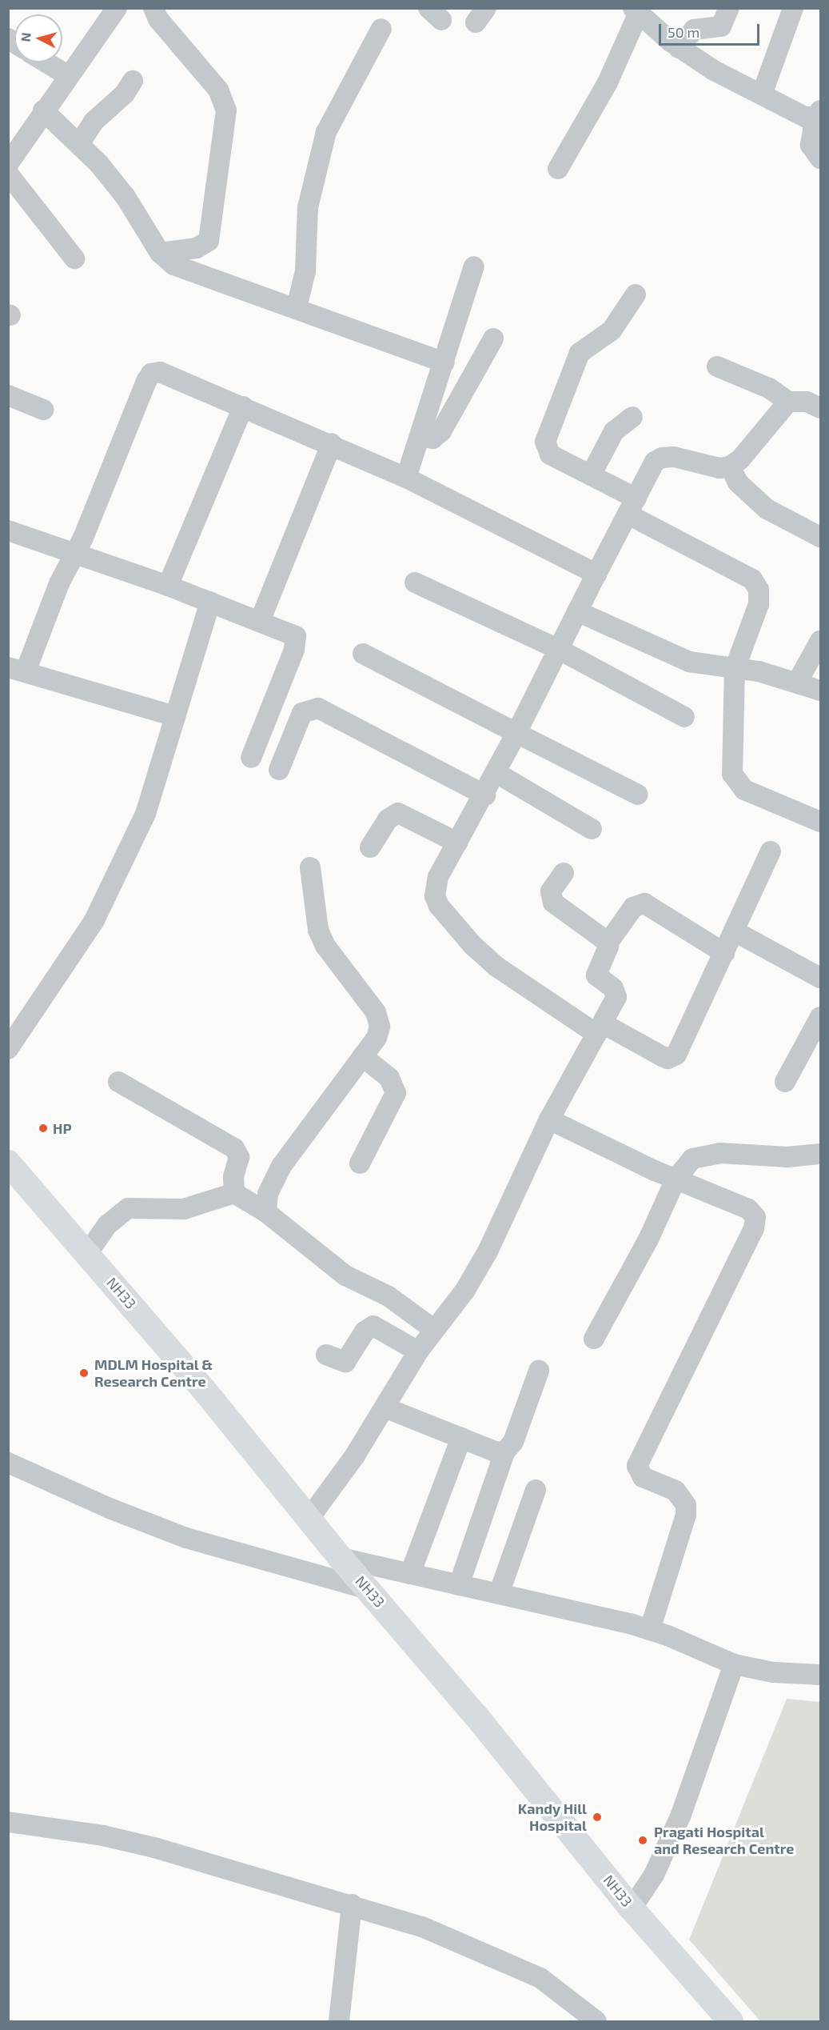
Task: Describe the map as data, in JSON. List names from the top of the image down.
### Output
{
  "streets": {
    "main road": ["NH33"]
  },
  "places": [
    "HP",
    "MDLM Hospital & Research Centre",
    "Kandy Hill Hospital",
    "Pragati Hospital and Research Centre"
  ],
  "scale_bar": "50 m",
  "north": "left"
}
